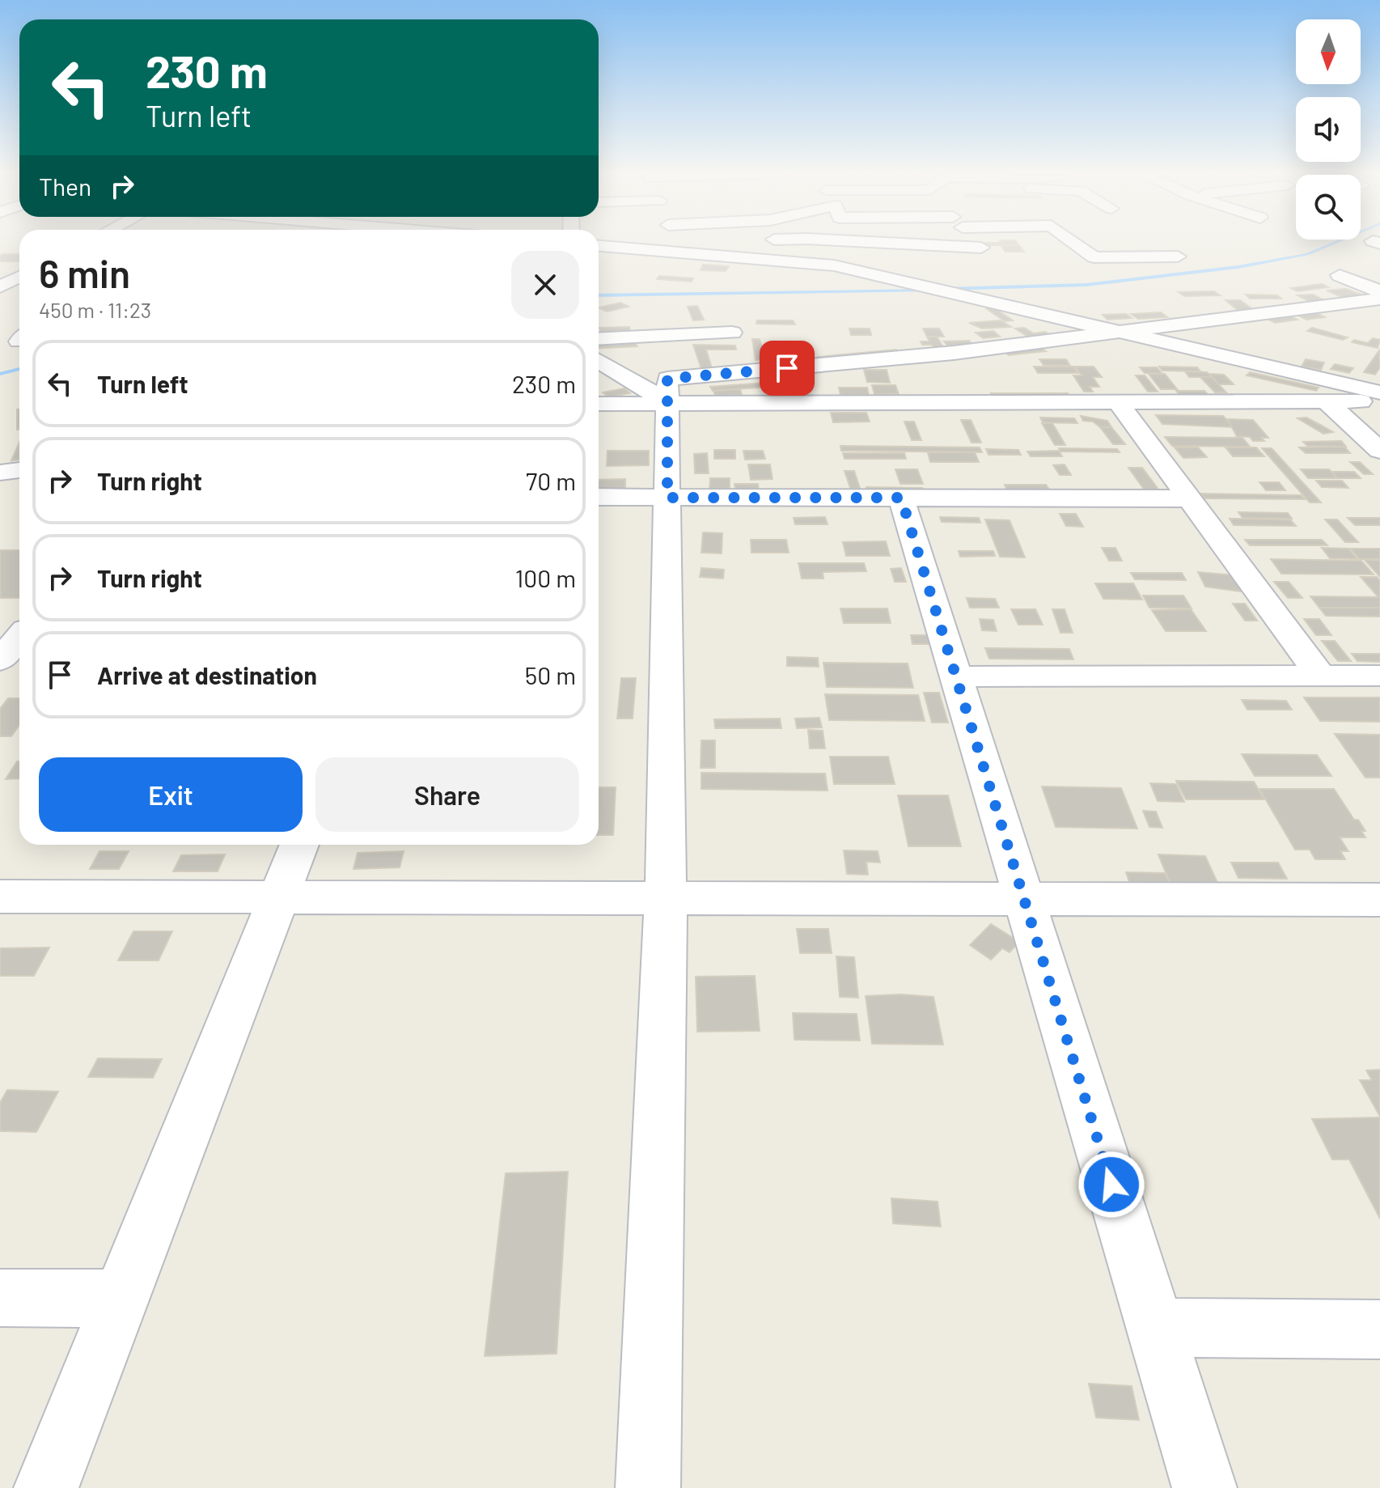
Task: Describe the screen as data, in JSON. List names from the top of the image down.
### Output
{
  "north": "bottom",
  "page": {
    "turn": ["230 m", "Turn left"],
    "then": "Then",
    "heading": ["6 min", "450 m · 11:23"],
    "list": [
      {
        "name": "Turn left",
        "value": "230 m"
      },
      {
        "name": "Turn right",
        "value": "70 m"
      },
      {
        "name": "Turn right",
        "value": "100 m"
      },
      {
        "name": "Arrive at destination",
        "value": "50 m"
      }
    ],
    "buttons": ["Exit", "Share"]
  }
}
